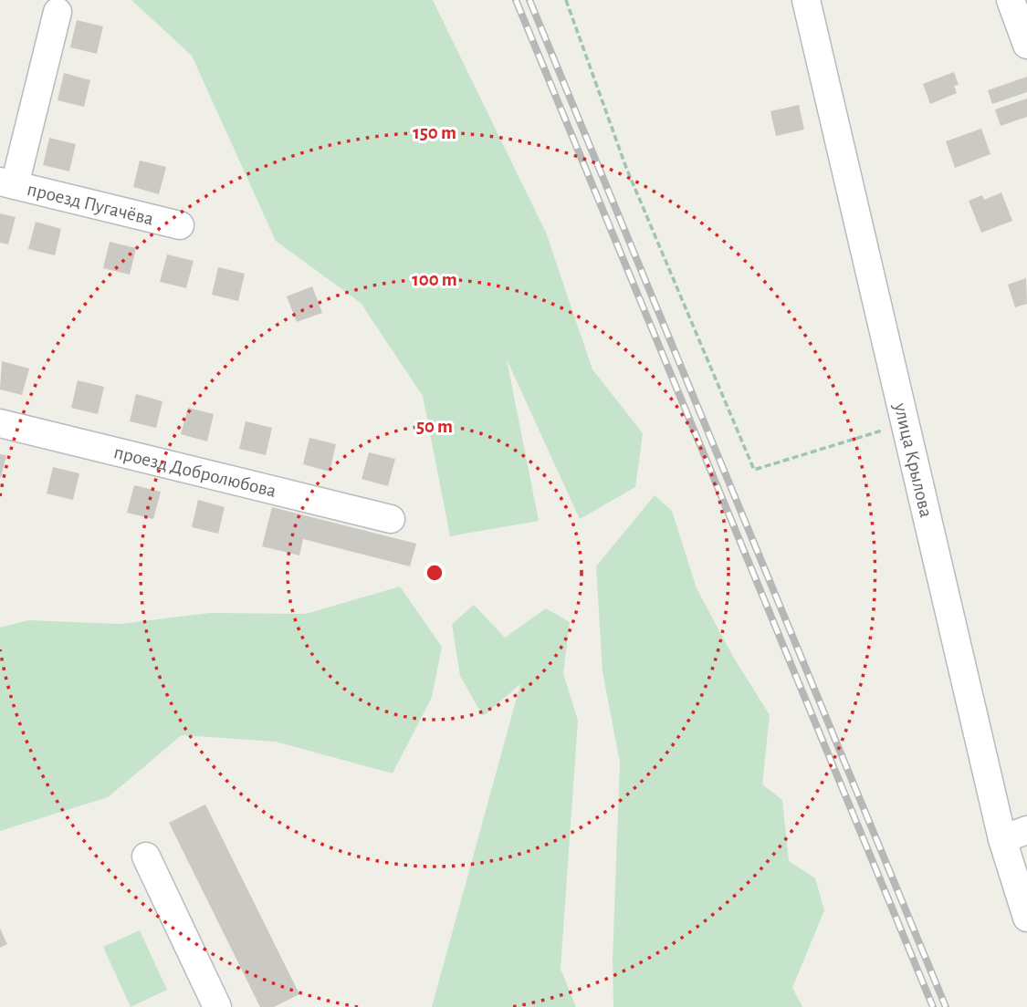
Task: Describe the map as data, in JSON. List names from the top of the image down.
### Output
{
  "streets": {
    "street": ["проезд Пугачёва", "улица Крылова", "проезд Добролюбова"]
  },
  "rings": ["150 m", "100 m", "50 m"]
}
